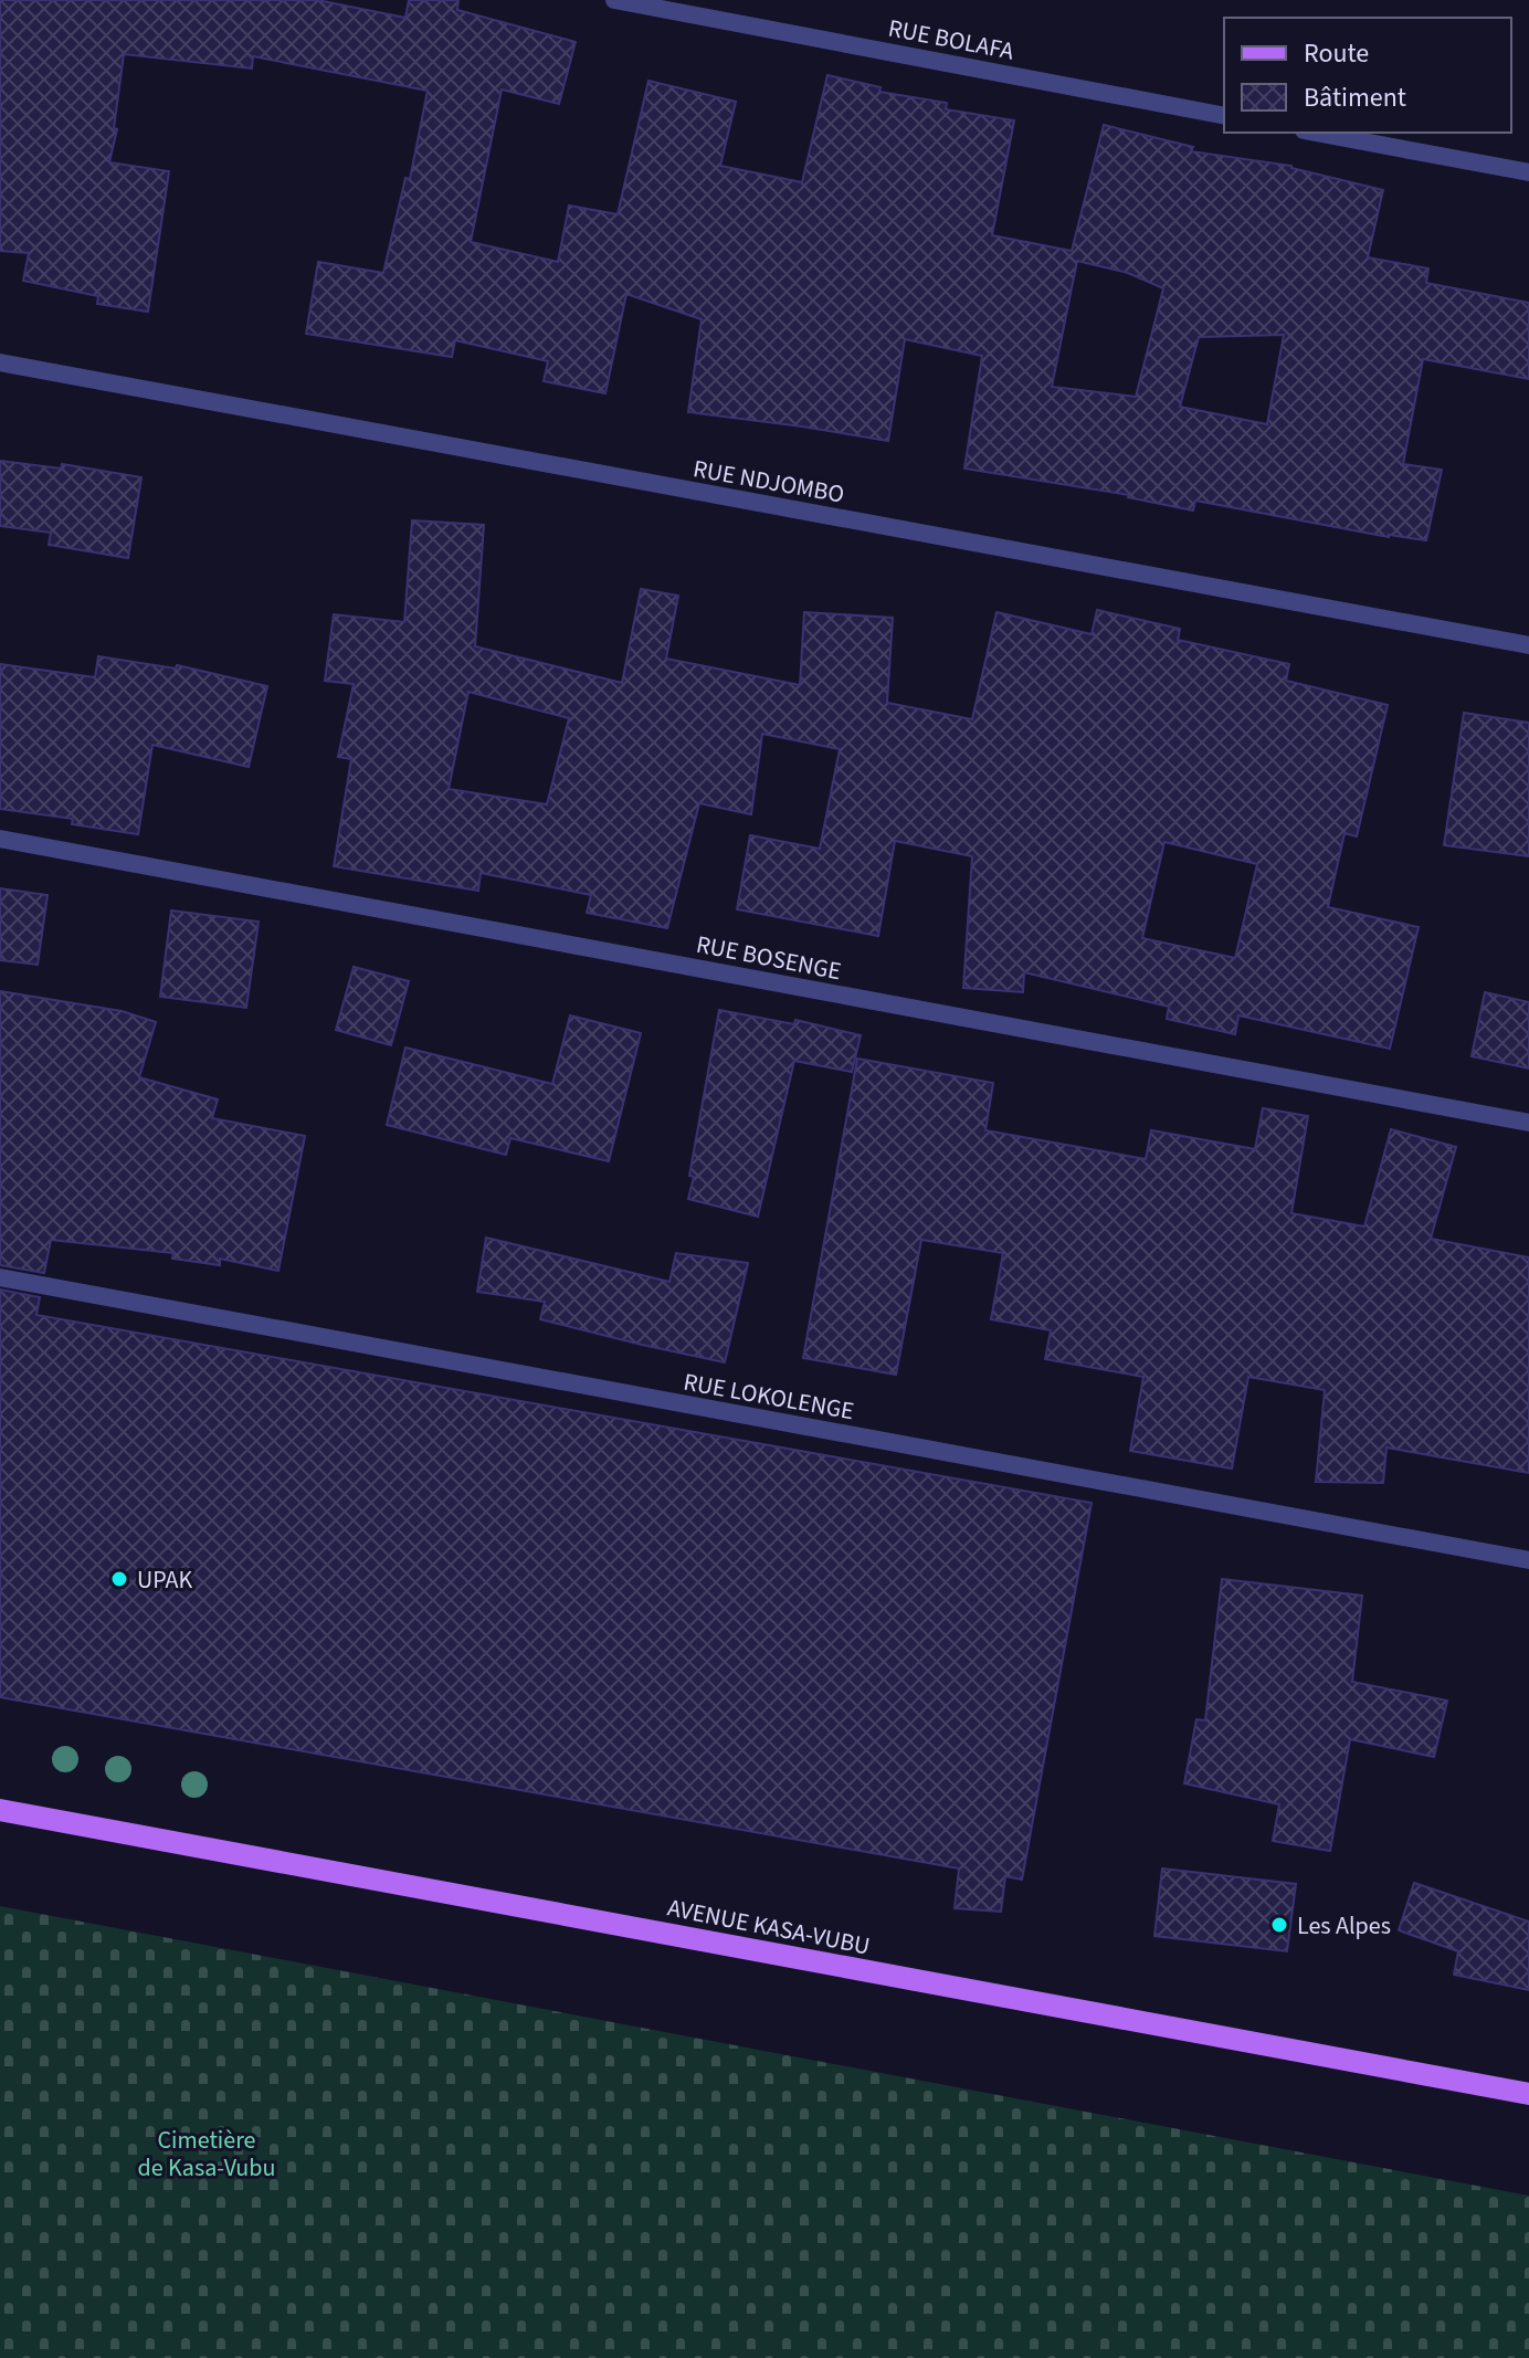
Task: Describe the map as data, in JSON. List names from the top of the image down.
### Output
{
  "streets": {
    "main road": ["AVENUE KASA-VUBU"],
    "street": [
      "RUE BOLAFA",
      "RUE NDJOMBO",
      "RUE BOSENGE",
      "RUE LOKOLENGE"
    ]
  },
  "parks": ["Cimetière de Kasa-Vubu"],
  "places": ["UPAK", "Les Alpes"],
  "legend": ["Route", "Bâtiment"]
}
